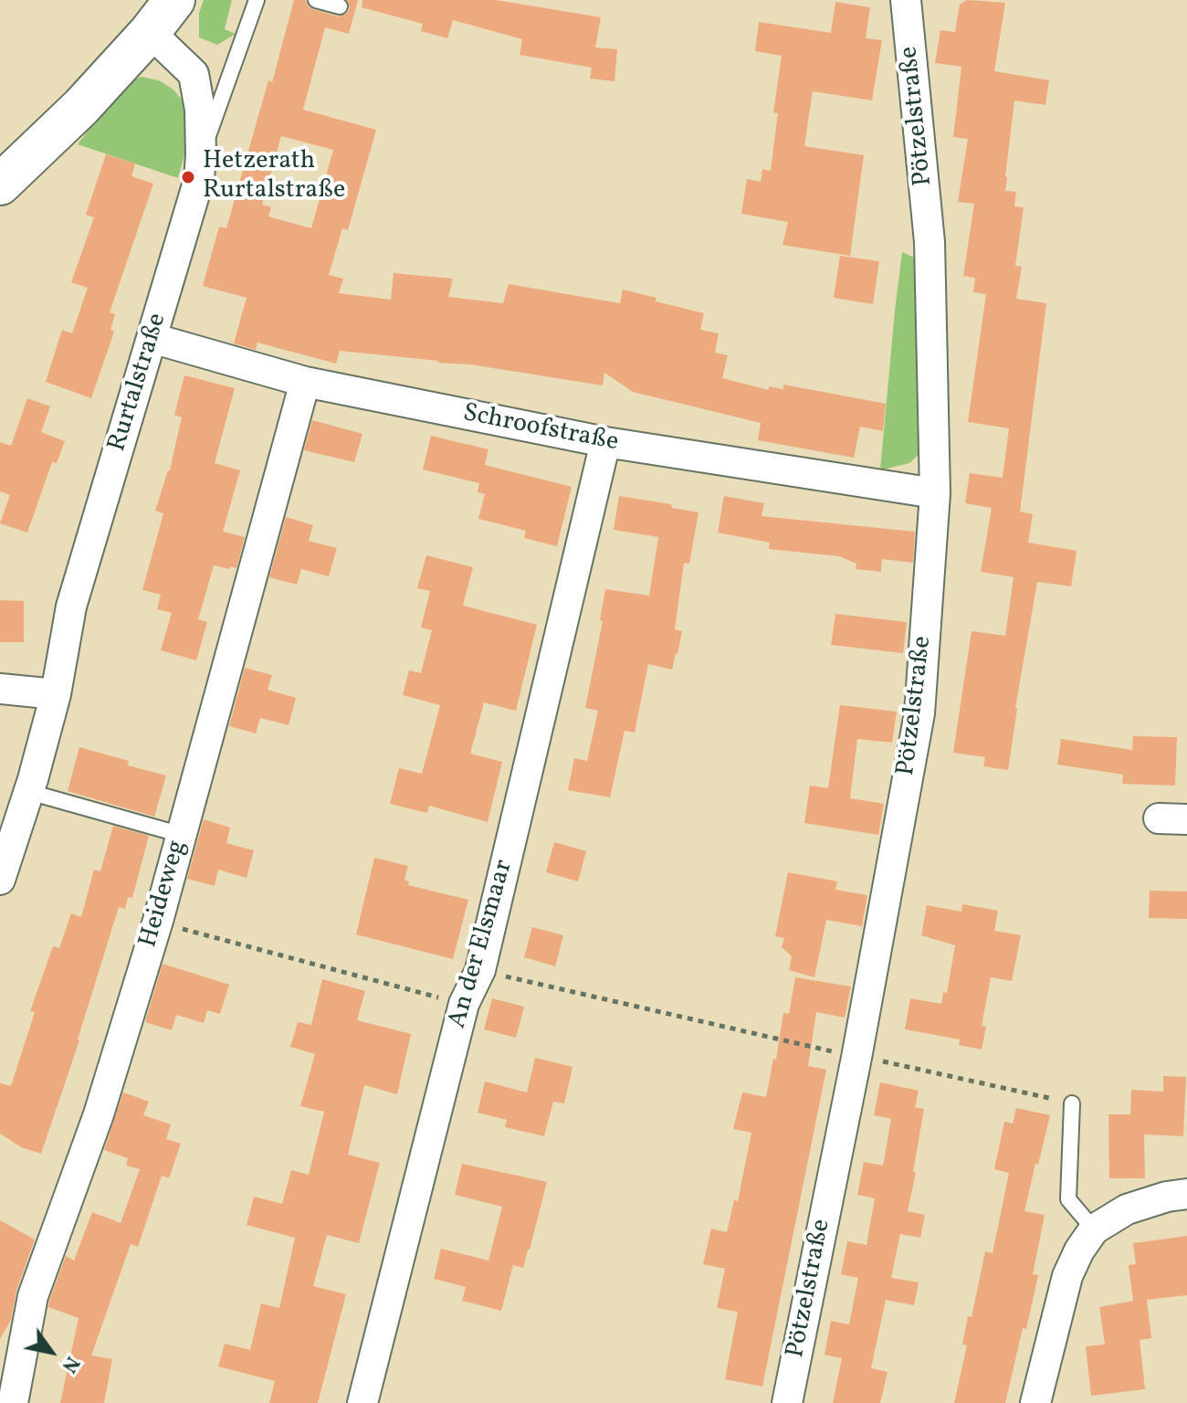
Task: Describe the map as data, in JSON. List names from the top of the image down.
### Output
{
  "streets": {
    "street": [
      "Pötzelstraße",
      "Rurtalstraße",
      "Schroofstraße",
      "Heideweg",
      "An der Elsmaar"
    ]
  },
  "crossings": [
    ["Pötzelstraße", "Schroofstraße"],
    ["Rurtalstraße", "Schroofstraße"],
    ["Schroofstraße", "Heideweg"],
    ["Schroofstraße", "An der Elsmaar"]
  ],
  "places": ["Hetzerath Rurtalstraße"],
  "north": "bottom right"
}
